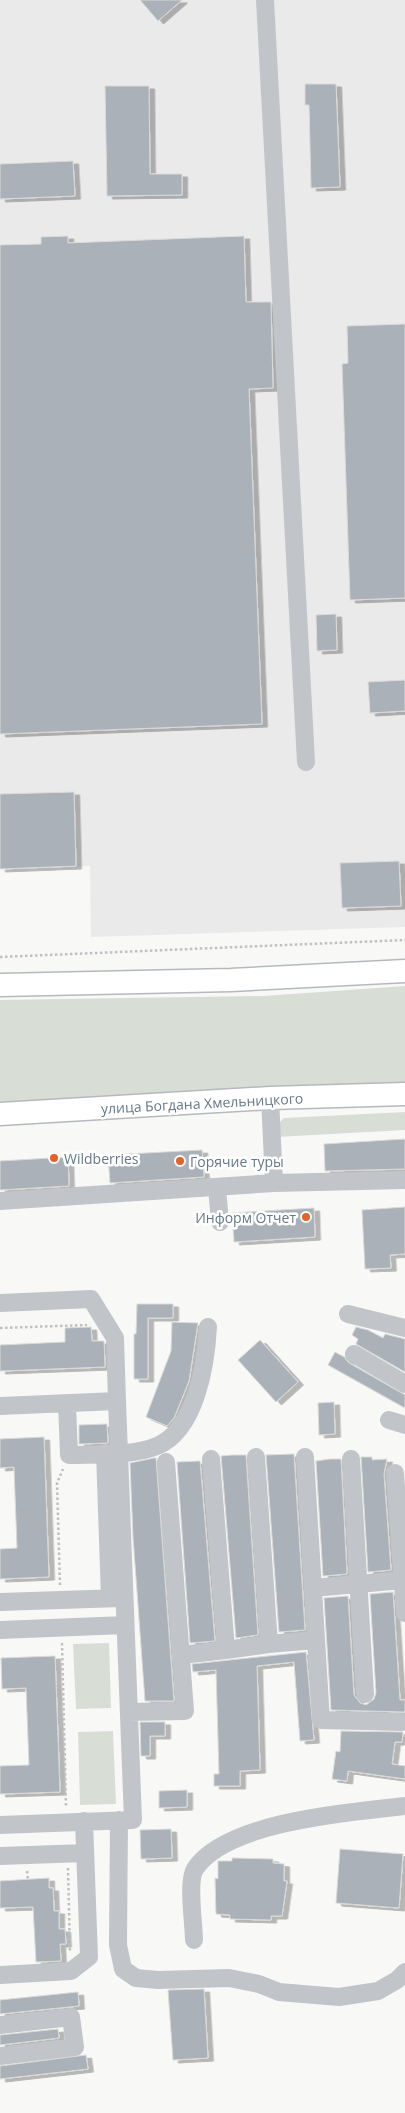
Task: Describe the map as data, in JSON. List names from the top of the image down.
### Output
{
  "streets": {
    "main road": ["улица Богдана Хмельницкого"]
  },
  "places": ["Wildberries", "Горячие туры", "Информ Отчет"]
}
